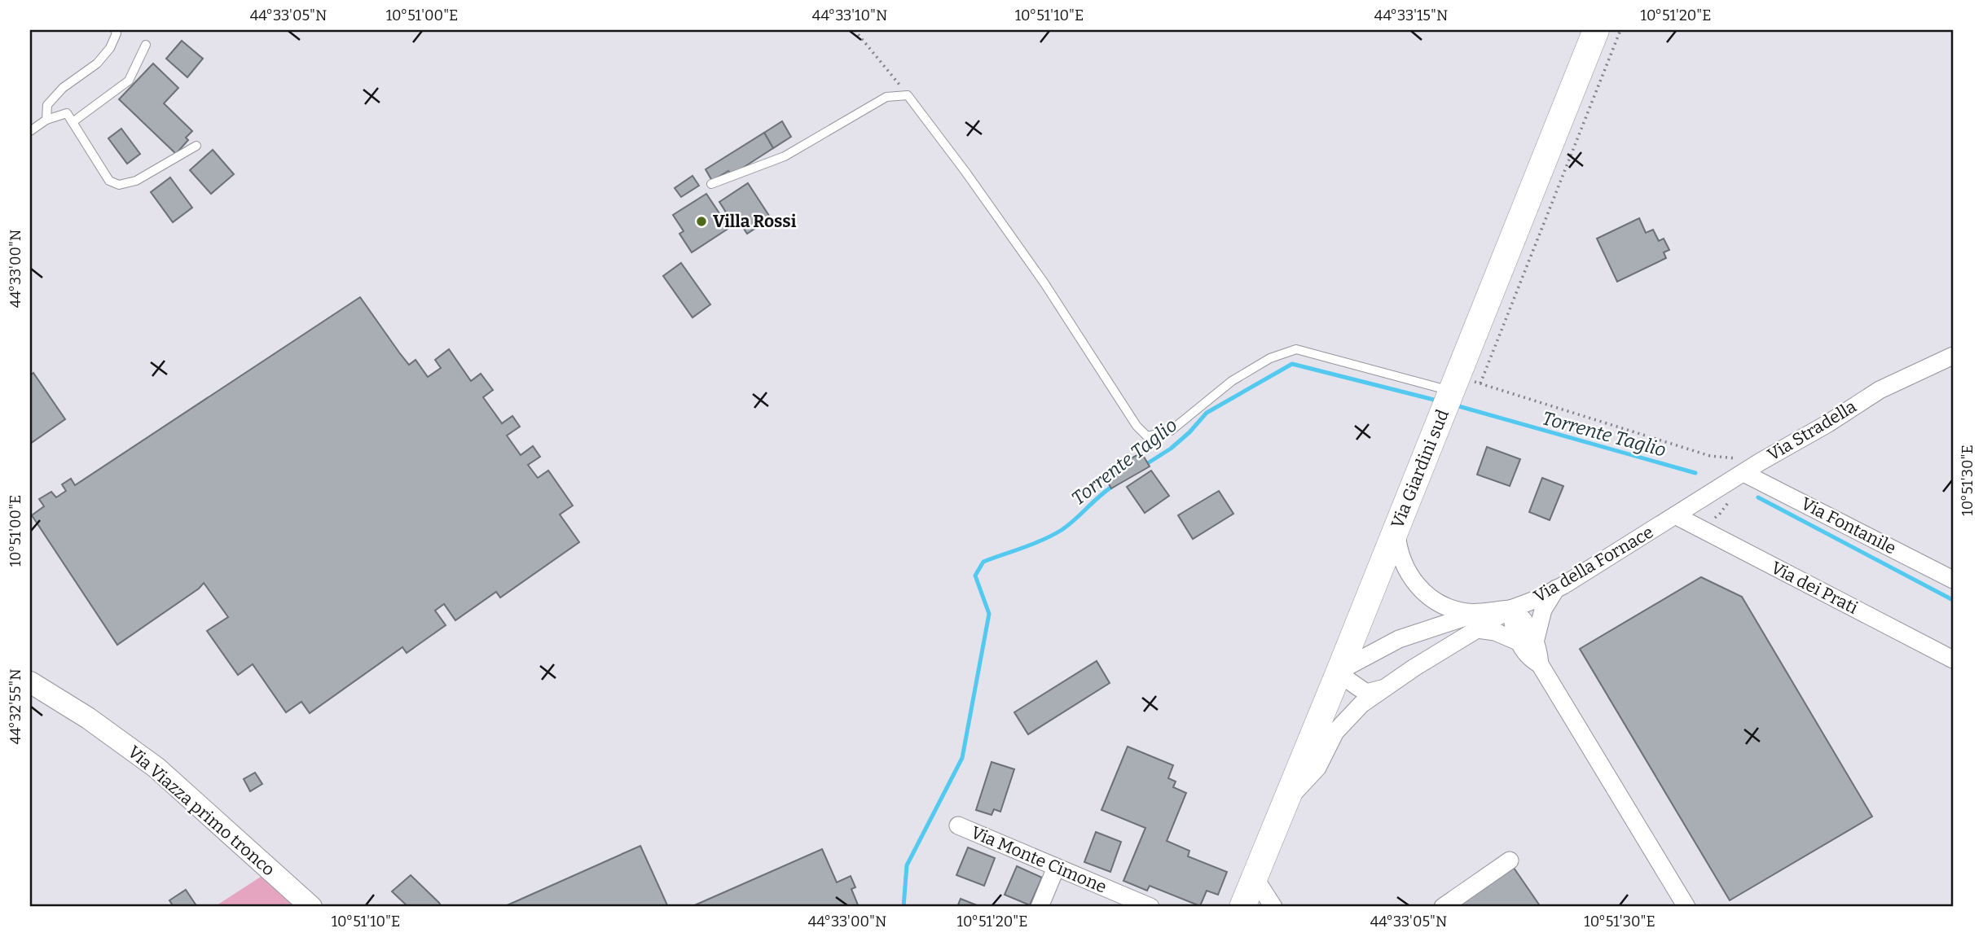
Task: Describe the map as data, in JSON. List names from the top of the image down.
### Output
{
  "streets": {
    "main road": ["Via Giardini sud"],
    "street": [
      "Via Stradella",
      "Via Fontanile",
      "Via della Fornace",
      "Via dei Prati",
      "Via Viazza primo tronco",
      "Via Monte Cimone"
    ]
  },
  "crossings": [
    ["Via Stradella", "Via Fontanile"],
    ["Via Stradella", "Via della Fornace"],
    ["Via Stradella", "Via dei Prati"],
    ["Via della Fornace", "Via dei Prati"]
  ],
  "water": ["Torrente Taglio"],
  "places": ["Villa Rossi"],
  "coordinates": [
    "44°33'05\"N",
    "10°51'00\"E",
    "44°33'10\"N",
    "10°51'10\"E",
    "44°33'15\"N",
    "10°51'20\"E",
    "44°33'00\"N",
    "10°51'30\"E",
    "44°32'55\"N"
  ]
}
